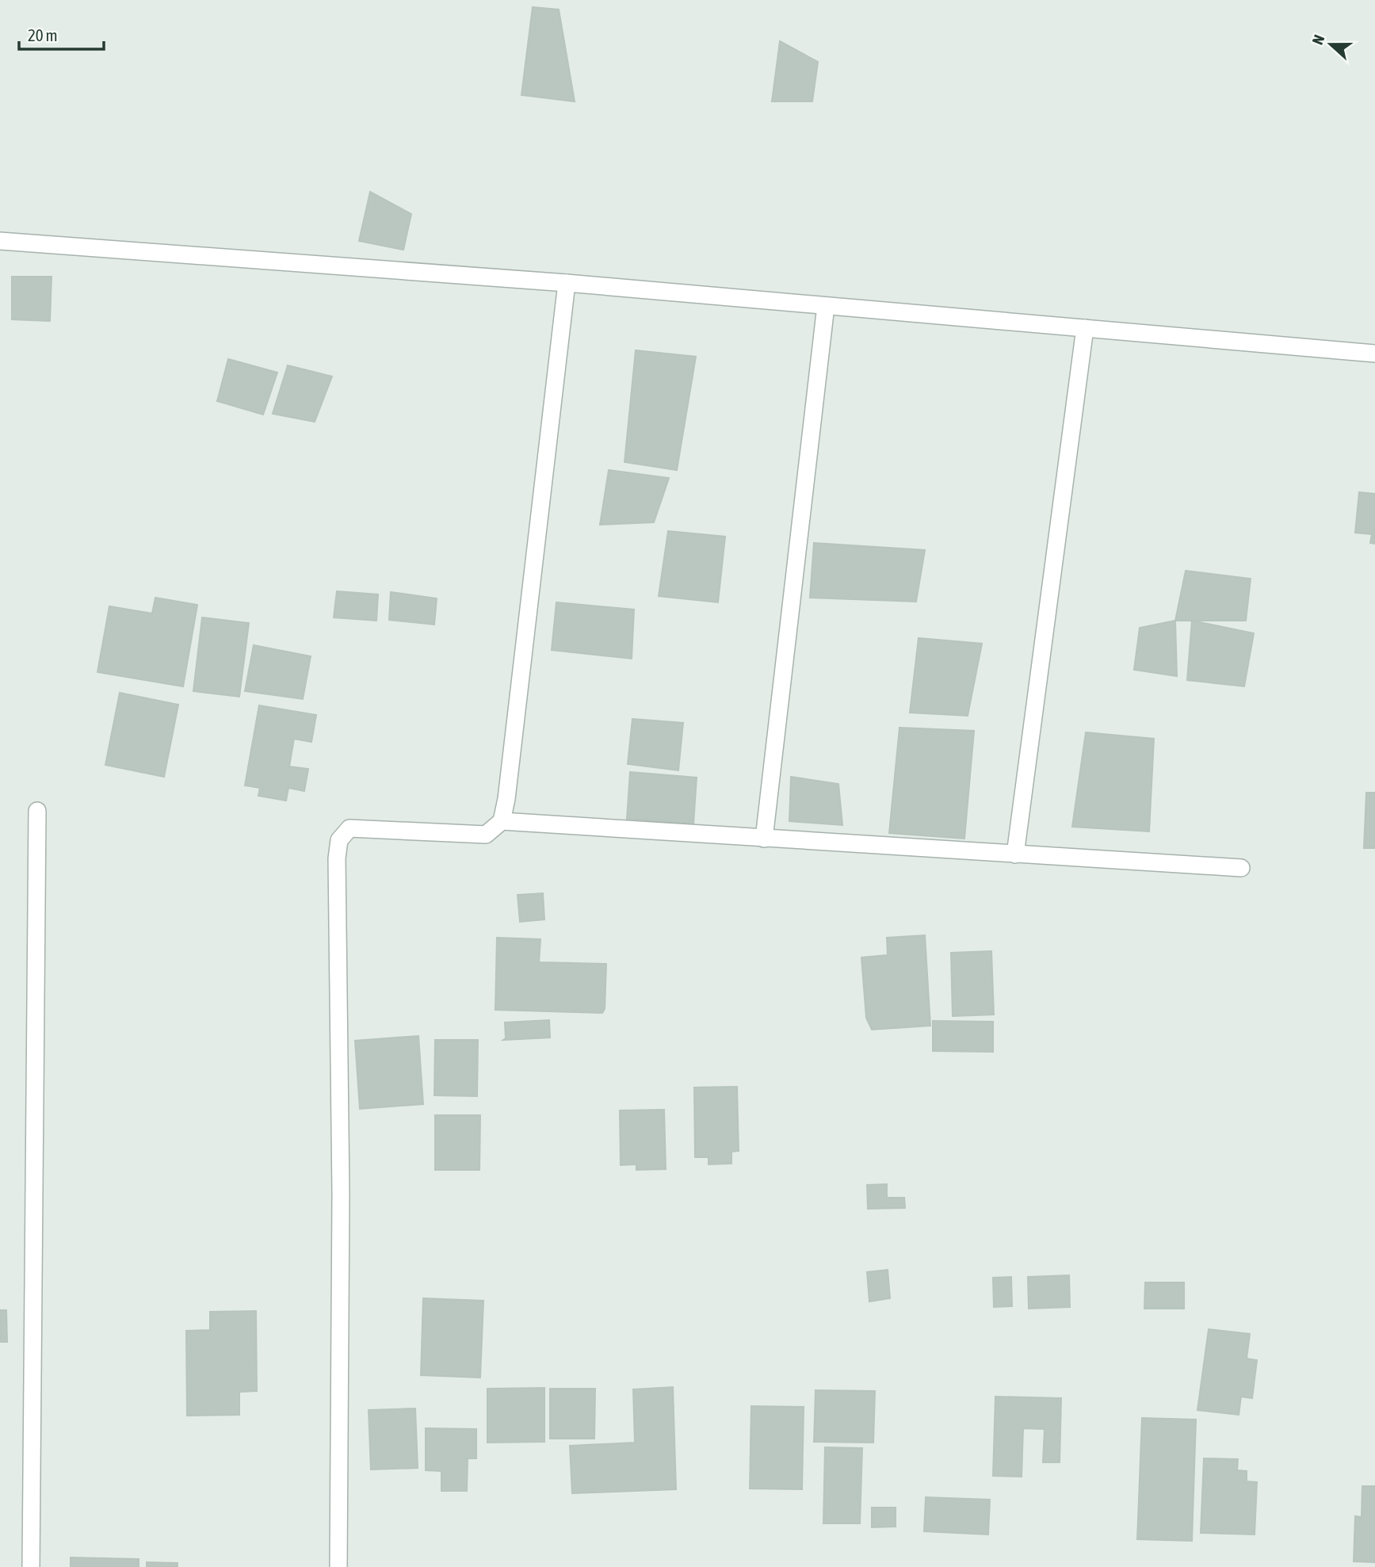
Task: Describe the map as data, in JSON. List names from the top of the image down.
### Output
{
  "scale_bar": "20 m",
  "north": "left"
}
